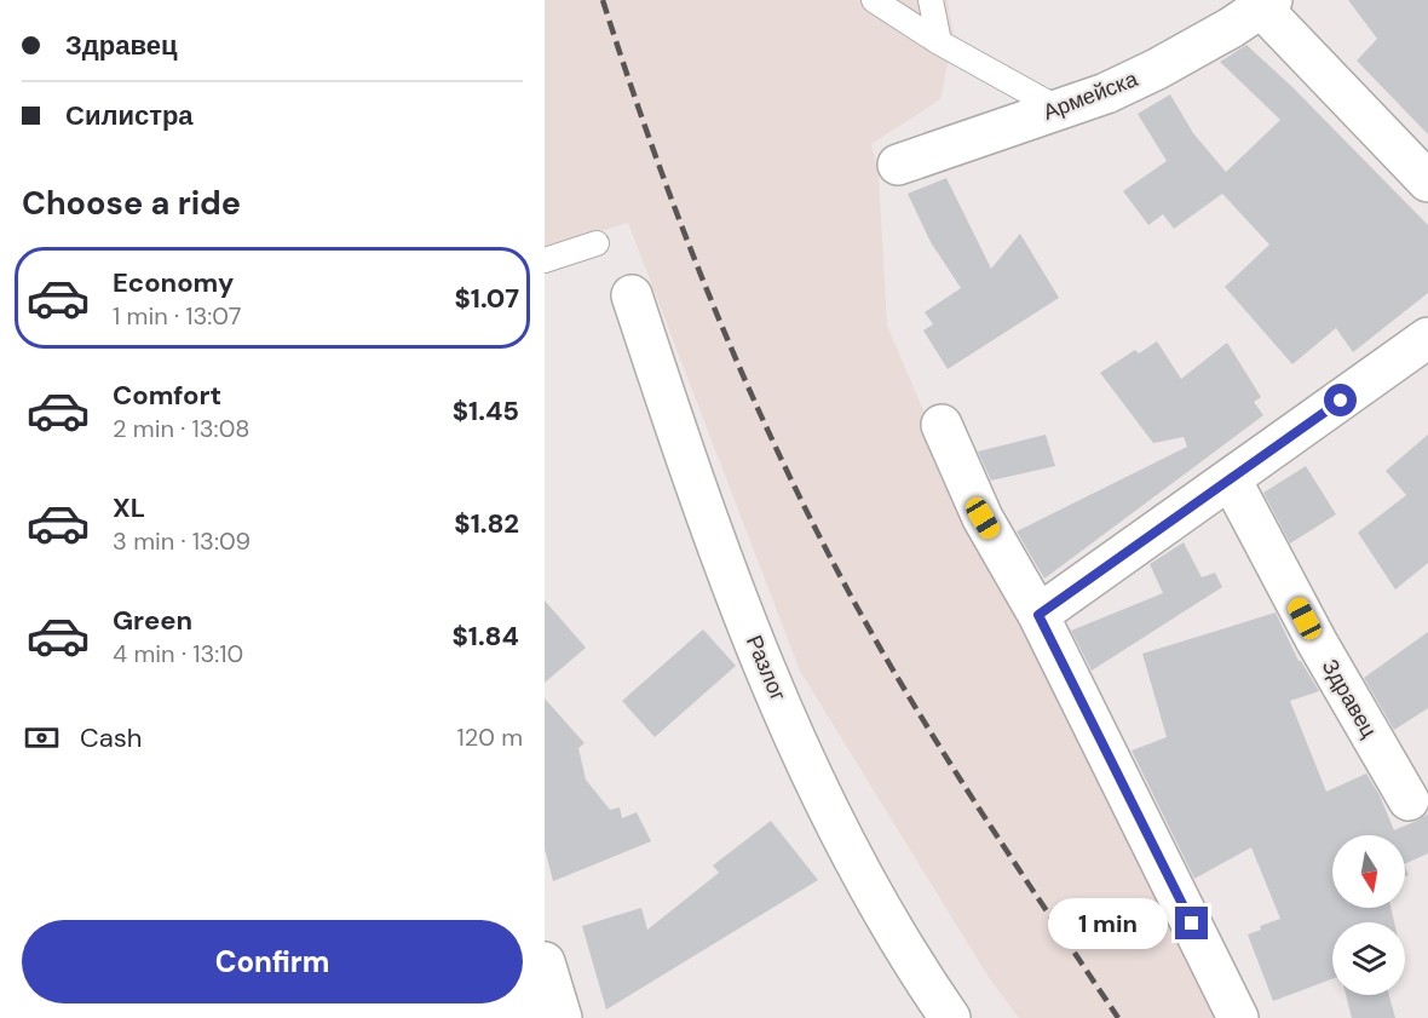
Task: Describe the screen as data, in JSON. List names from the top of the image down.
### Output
{
  "streets": {
    "street": ["Армейска", "Разлог", "Здравец"]
  },
  "north": "bottom",
  "page": {
    "banner": ["Здравец", "Силистра"],
    "heading": "Choose a ride",
    "list": [
      {
        "name": "Economy",
        "note": "1 min · 13:07",
        "value": "$1.07"
      },
      {
        "name": "Comfort",
        "note": "2 min · 13:08",
        "value": "$1.45"
      },
      {
        "name": "XL",
        "note": "3 min · 13:09",
        "value": "$1.82"
      },
      {
        "name": "Green",
        "note": "4 min · 13:10",
        "value": "$1.84"
      }
    ],
    "pay": ["Cash", "120 m"],
    "bubble": "1 min",
    "buttons": "Confirm"
  }
}
